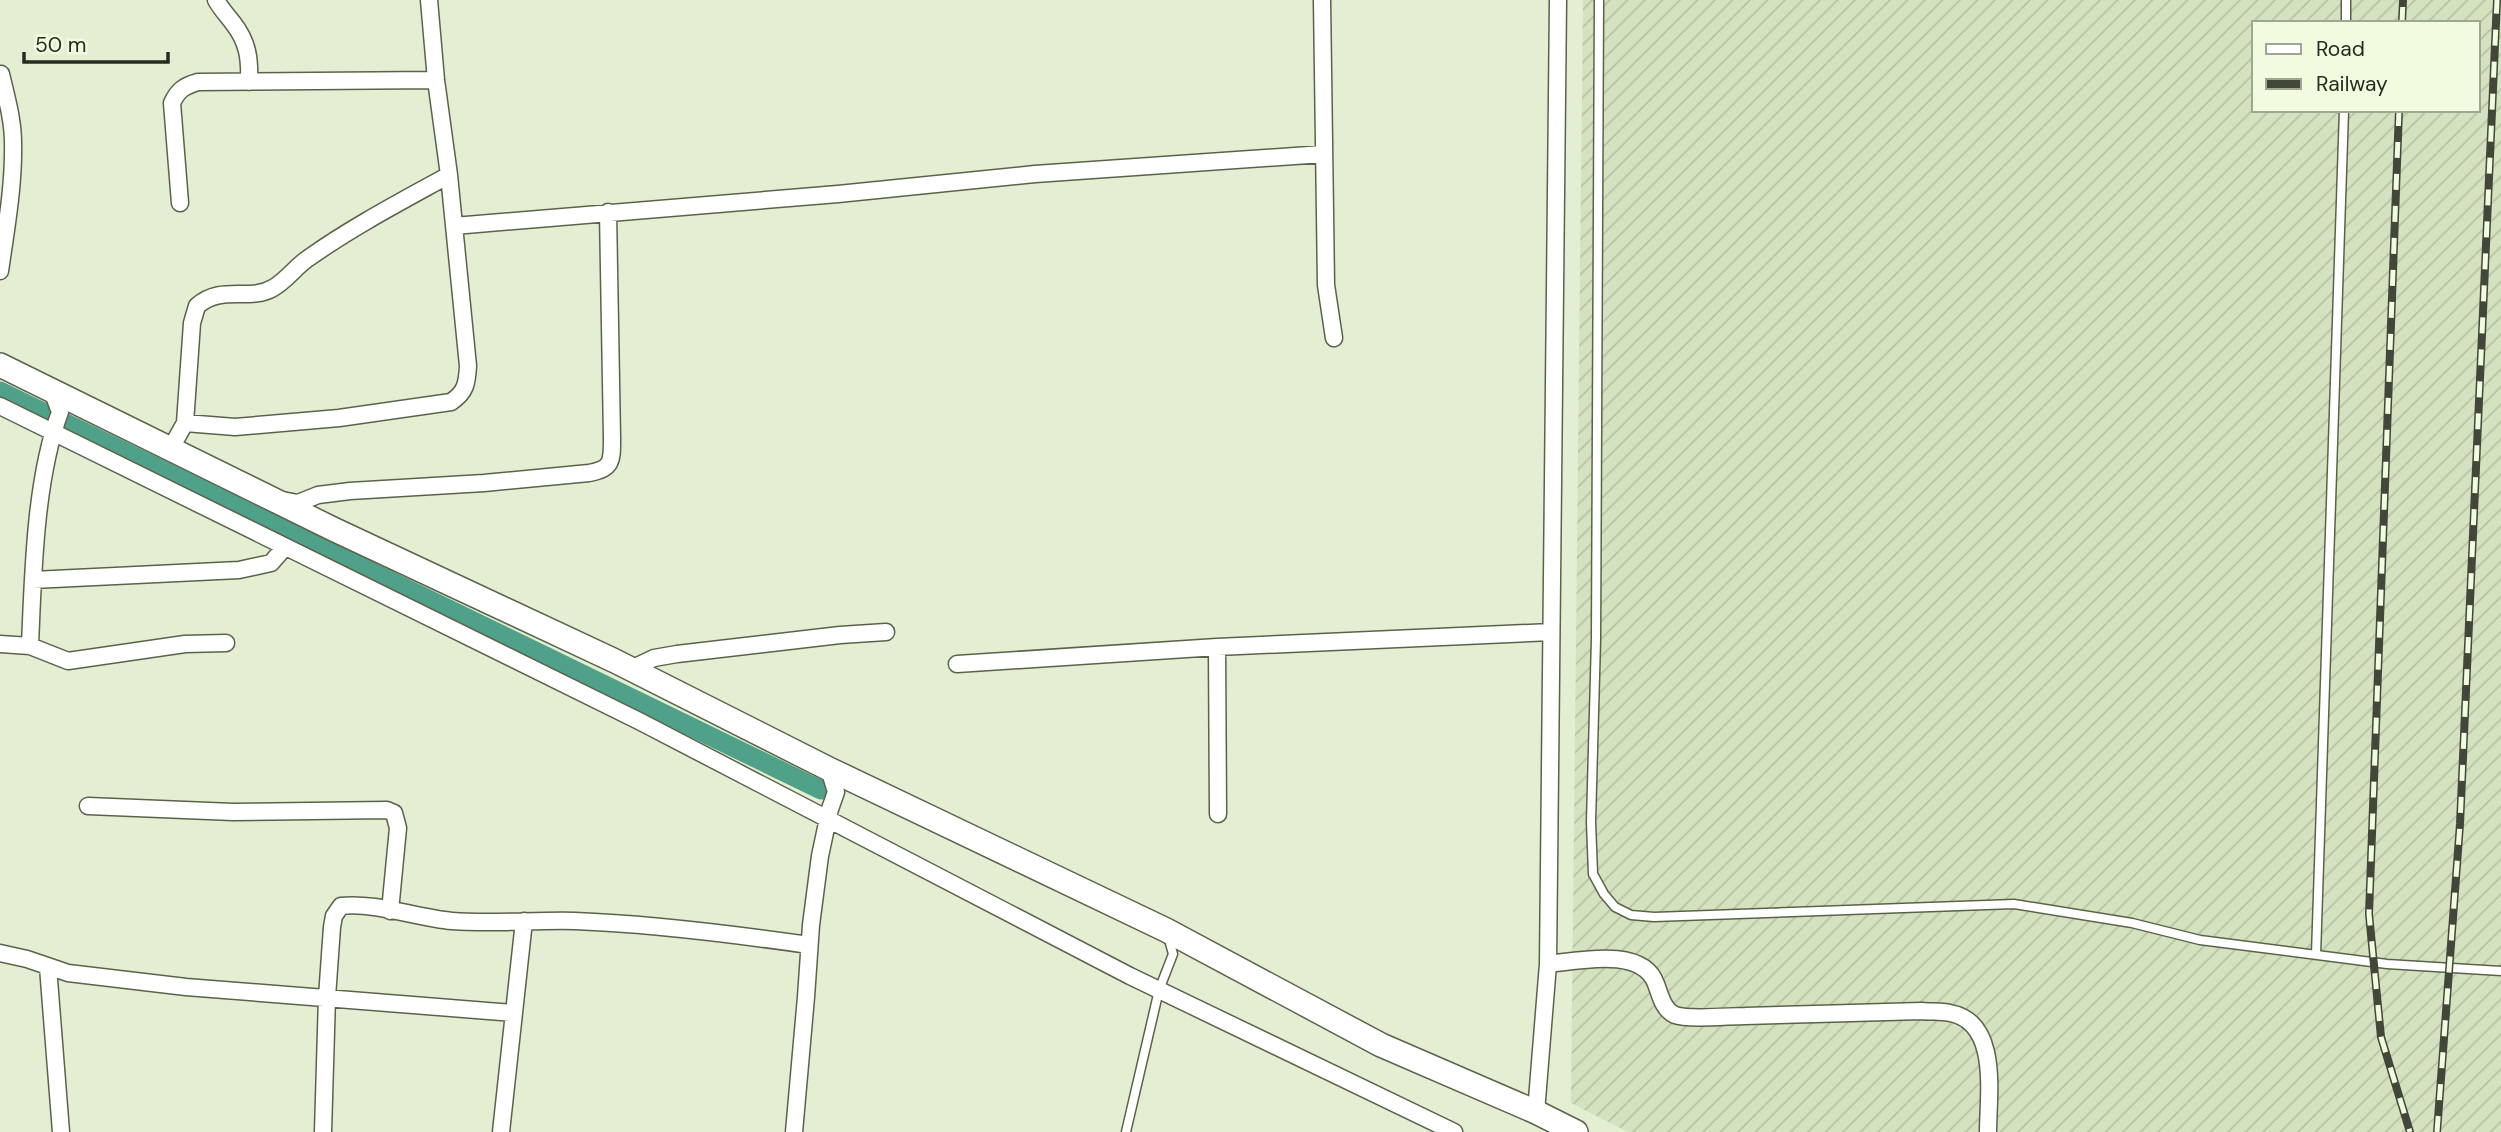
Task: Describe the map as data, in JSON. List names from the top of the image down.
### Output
{
  "legend": ["Road", "Railway"],
  "scale_bar": "50 m"
}
